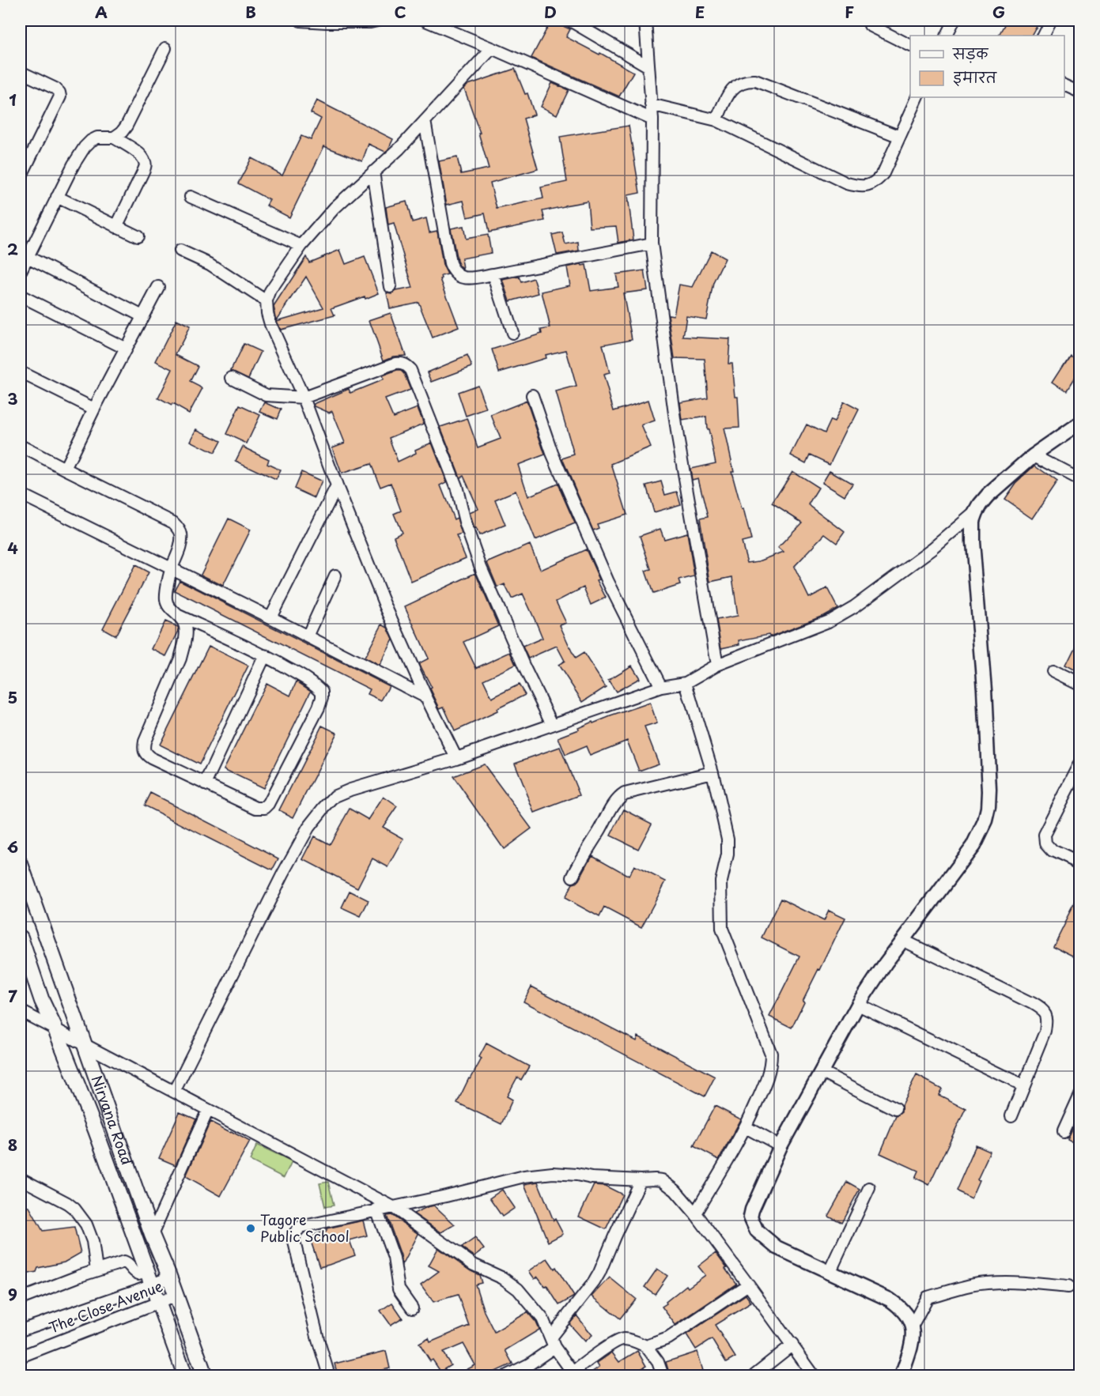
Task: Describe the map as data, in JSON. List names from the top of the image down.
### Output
{
  "streets": {
    "main road": ["Nirvana Road"],
    "street": ["The Close Avenue"]
  },
  "crossings": [
    ["Nirvana Road", "The Close Avenue"]
  ],
  "places": ["Tagore Public School"],
  "legend": ["सड़क", "इमारत"],
  "grid": {
    "columns": [
      "A",
      "B",
      "C",
      "D",
      "E",
      "F",
      "G"
    ],
    "rows": [
      "1",
      "2",
      "3",
      "4",
      "5",
      "6",
      "7",
      "8",
      "9"
    ]
  }
}
